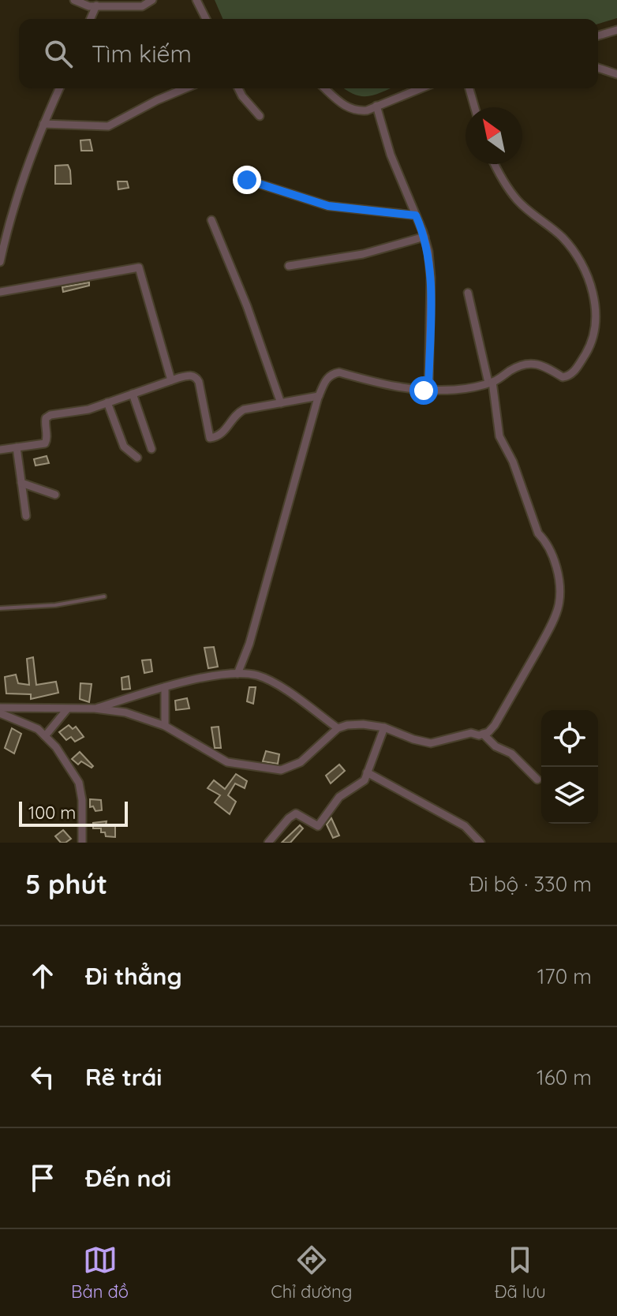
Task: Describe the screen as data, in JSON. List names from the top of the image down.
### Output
{
  "scale_bar": "100 m",
  "north": "top left",
  "page": {
    "search": "Tìm kiếm",
    "scale": "100 m",
    "heading": ["5 phút", "Đi bộ · 330 m"],
    "list": [
      ["Đi thẳng", "170 m"],
      ["Rẽ trái", "160 m"],
      "Đến nơi"
    ],
    "nav": ["Bản đồ", "Chỉ đường", "Đã lưu"]
  }
}
